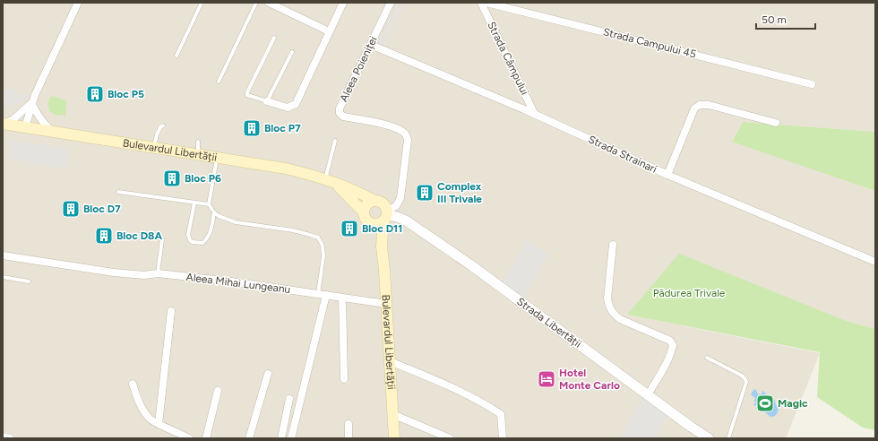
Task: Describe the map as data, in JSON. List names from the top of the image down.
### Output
{
  "streets": {
    "main road": ["Bulevardul Libertății"],
    "street": [
      "Strada Campului 45",
      "Strada Câmpului",
      "Aleea Poieniței",
      "Strada Strainari",
      "Aleea Mihai Lungeanu",
      "Strada Libertății"
    ]
  },
  "crossings": [
    ["Strada Câmpului", "Strada Strainari"],
    ["Aleea Poieniței", "Bulevardul Libertății"],
    ["Aleea Poieniței", "Strada Strainari"],
    ["Aleea Poieniței", "Strada Libertății"],
    ["Bulevardul Libertății", "Aleea Mihai Lungeanu"],
    ["Bulevardul Libertății", "Strada Libertății"]
  ],
  "parks": ["Pădurea Trivale"],
  "places": {
    "building": [
      "Bloc P5",
      "Bloc P7",
      "Bloc P6",
      "Complex III Trivale",
      "Bloc D7",
      "Bloc D11",
      "Bloc D8A"
    ],
    "hotel": ["Hotel Monte Carlo"],
    "sports": ["Magic"]
  },
  "scale_bar": "50 m"
}
